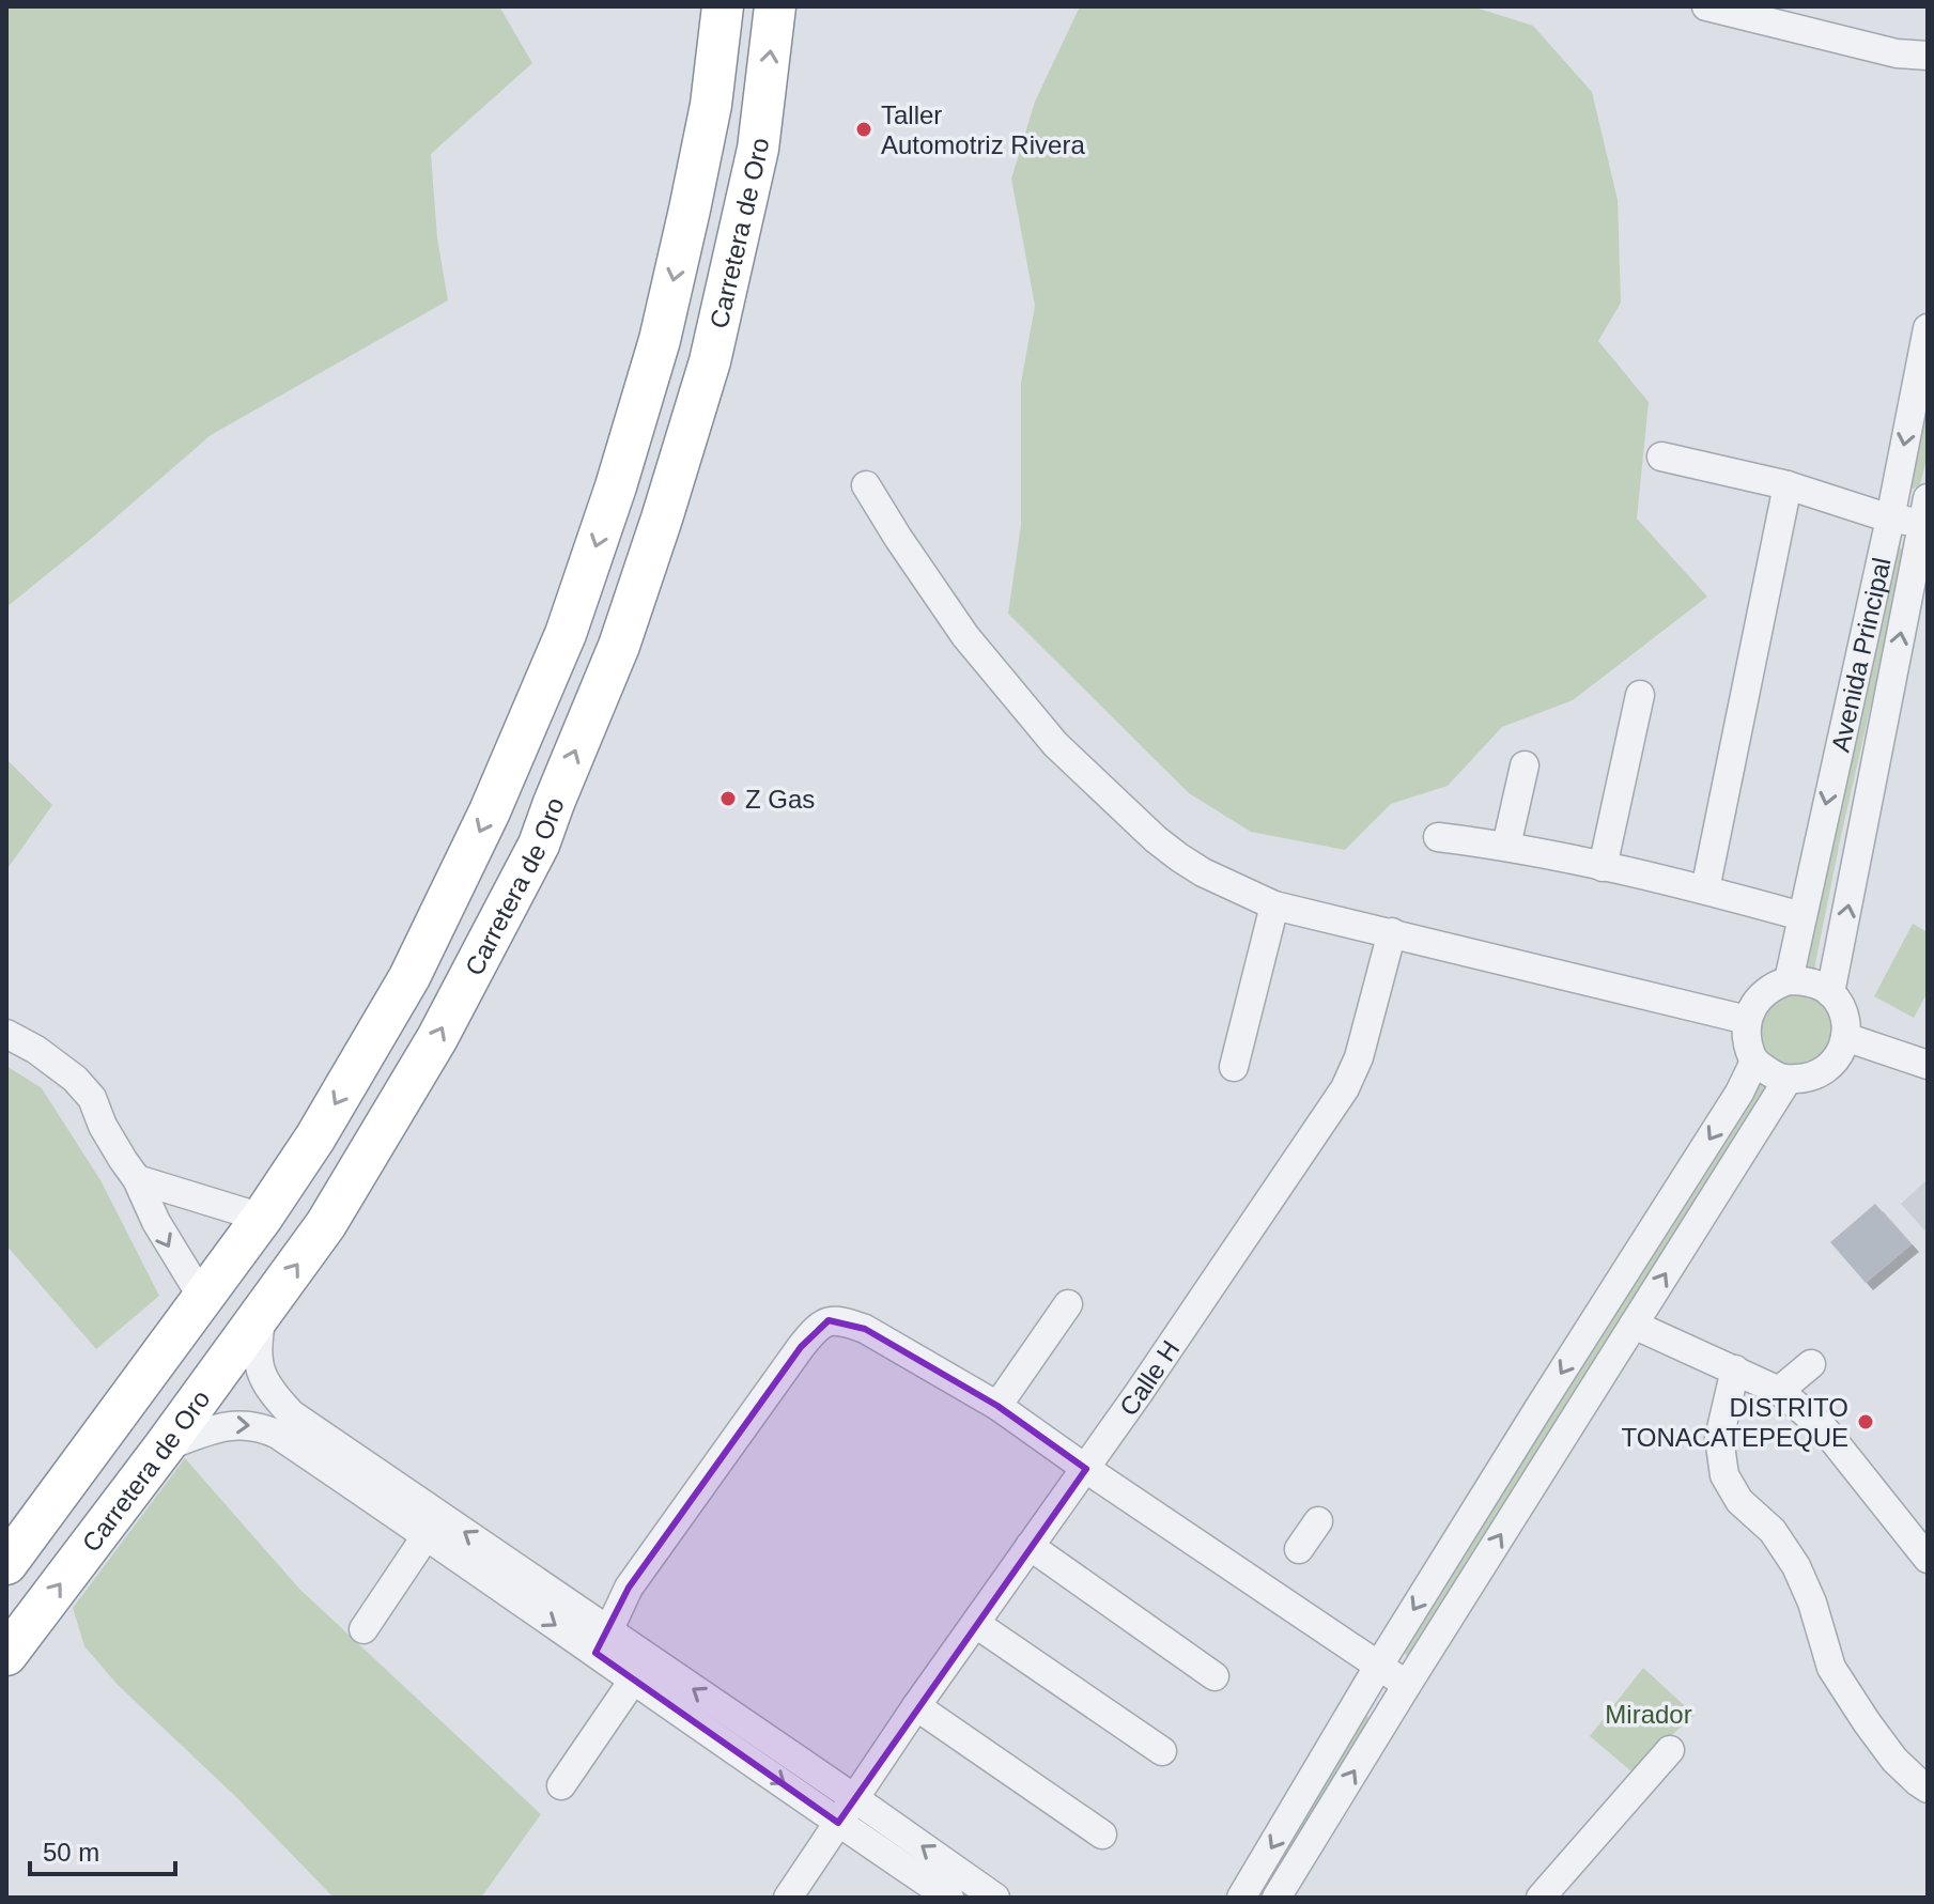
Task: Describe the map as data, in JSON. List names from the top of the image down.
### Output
{
  "streets": {
    "highway": ["Carretera de Oro"],
    "street": ["Avenida Principal", "Calle H"]
  },
  "parks": ["Mirador"],
  "places": ["Taller Automotriz Rivera", "Z Gas", "DISTRITO TONACATEPEQUE"],
  "scale_bar": "50 m"
}
